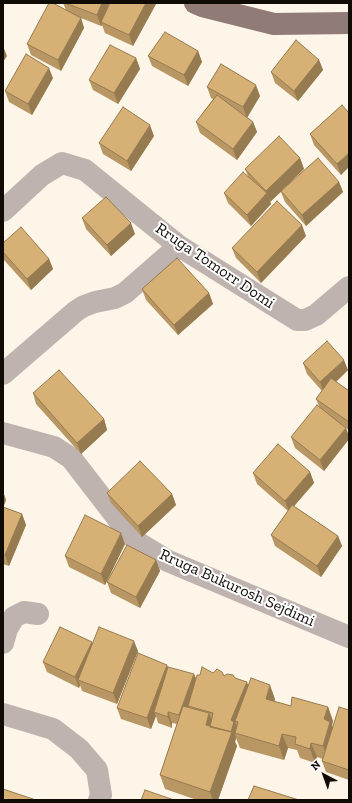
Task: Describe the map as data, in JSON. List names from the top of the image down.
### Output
{
  "streets": {
    "street": ["Rruga Tomorr Domi", "Rruga Bukurosh Sejdimi"]
  },
  "north": "top left"
}
